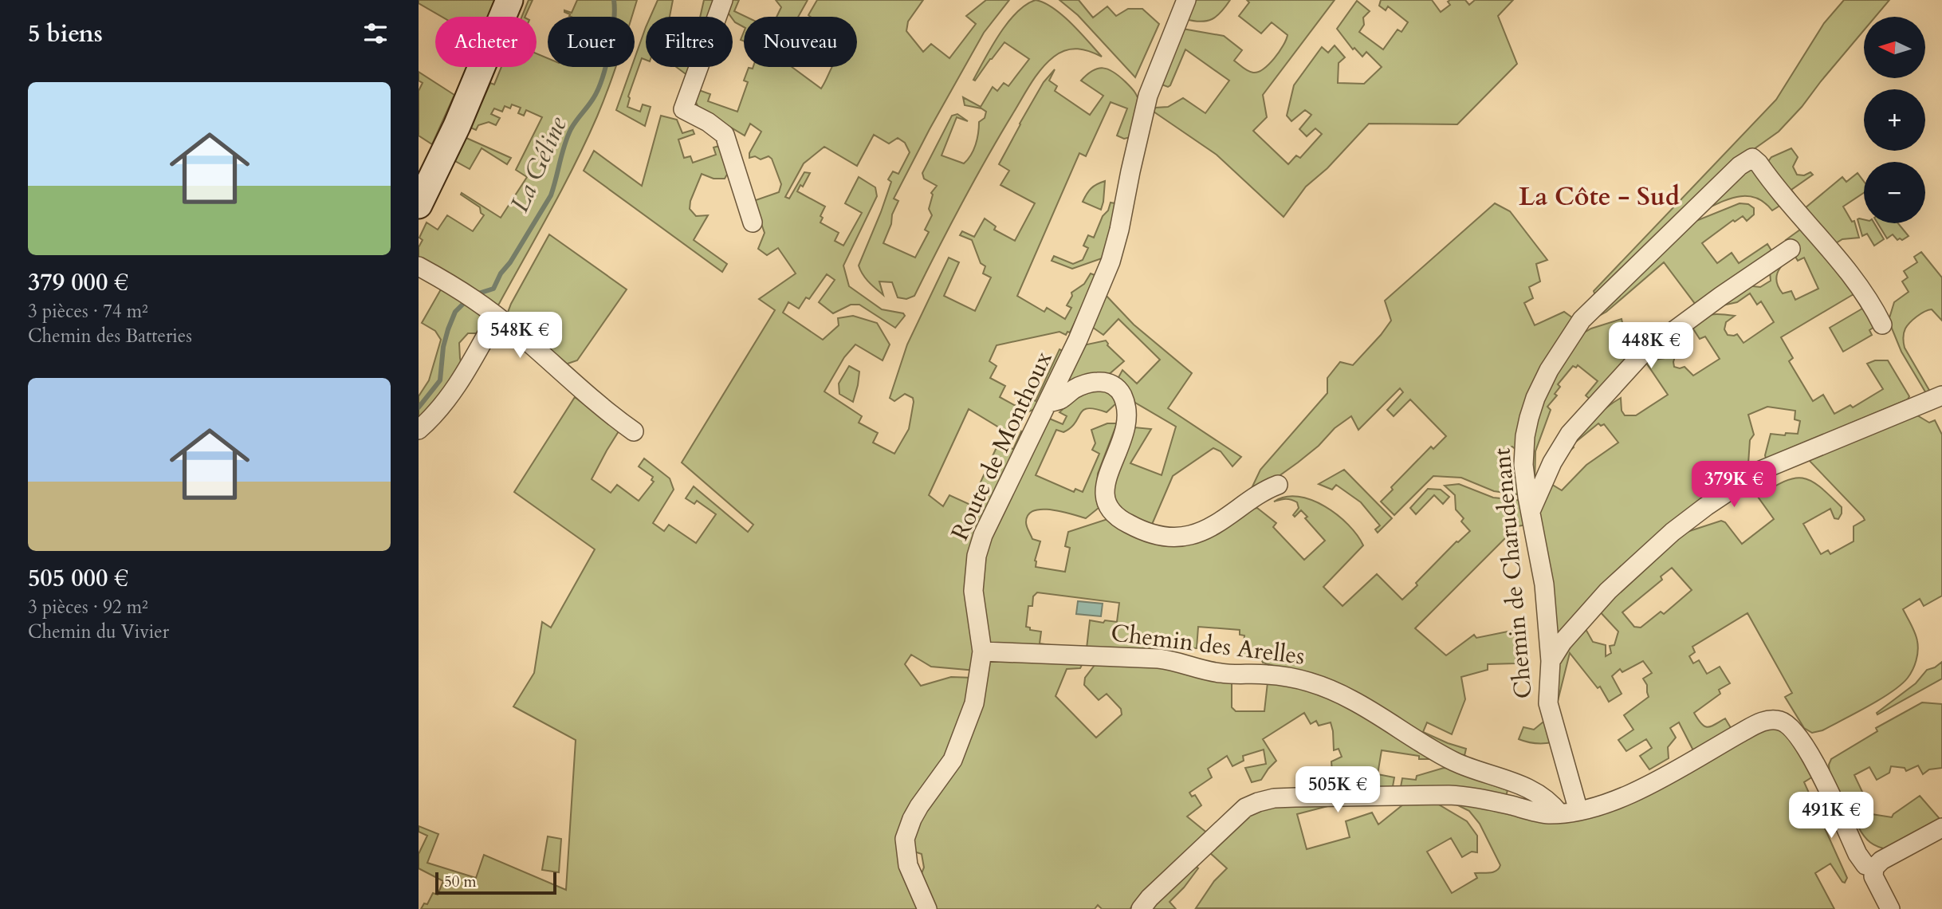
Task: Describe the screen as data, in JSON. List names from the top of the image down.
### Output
{
  "streets": {
    "street": ["Route de Monthoux", "Chemin de Charudenant", "Chemin des Arelles"]
  },
  "crossings": [
    ["Route de Monthoux", "Chemin des Arelles"]
  ],
  "districts": ["La Côte - Sud"],
  "water": ["La Géline"],
  "scale_bar": "50 m",
  "north": "left",
  "page": {
    "heading": "5 biens",
    "map_buttons": ["+", "−"],
    "chip": [
      "Acheter",
      "Louer",
      "Filtres",
      "Nouveau"
    ],
    "list": [
      {
        "name": "379 000 €",
        "note": "3 pièces · 74 m² · Chemin des Batteries"
      },
      {
        "name": "505 000 €",
        "note": "3 pièces · 92 m² · Chemin du Vivier"
      }
    ],
    "price": [
      "548K €",
      "448K €",
      "379K €",
      "505K €",
      "491K €"
    ],
    "scale": "50 m"
  }
}
